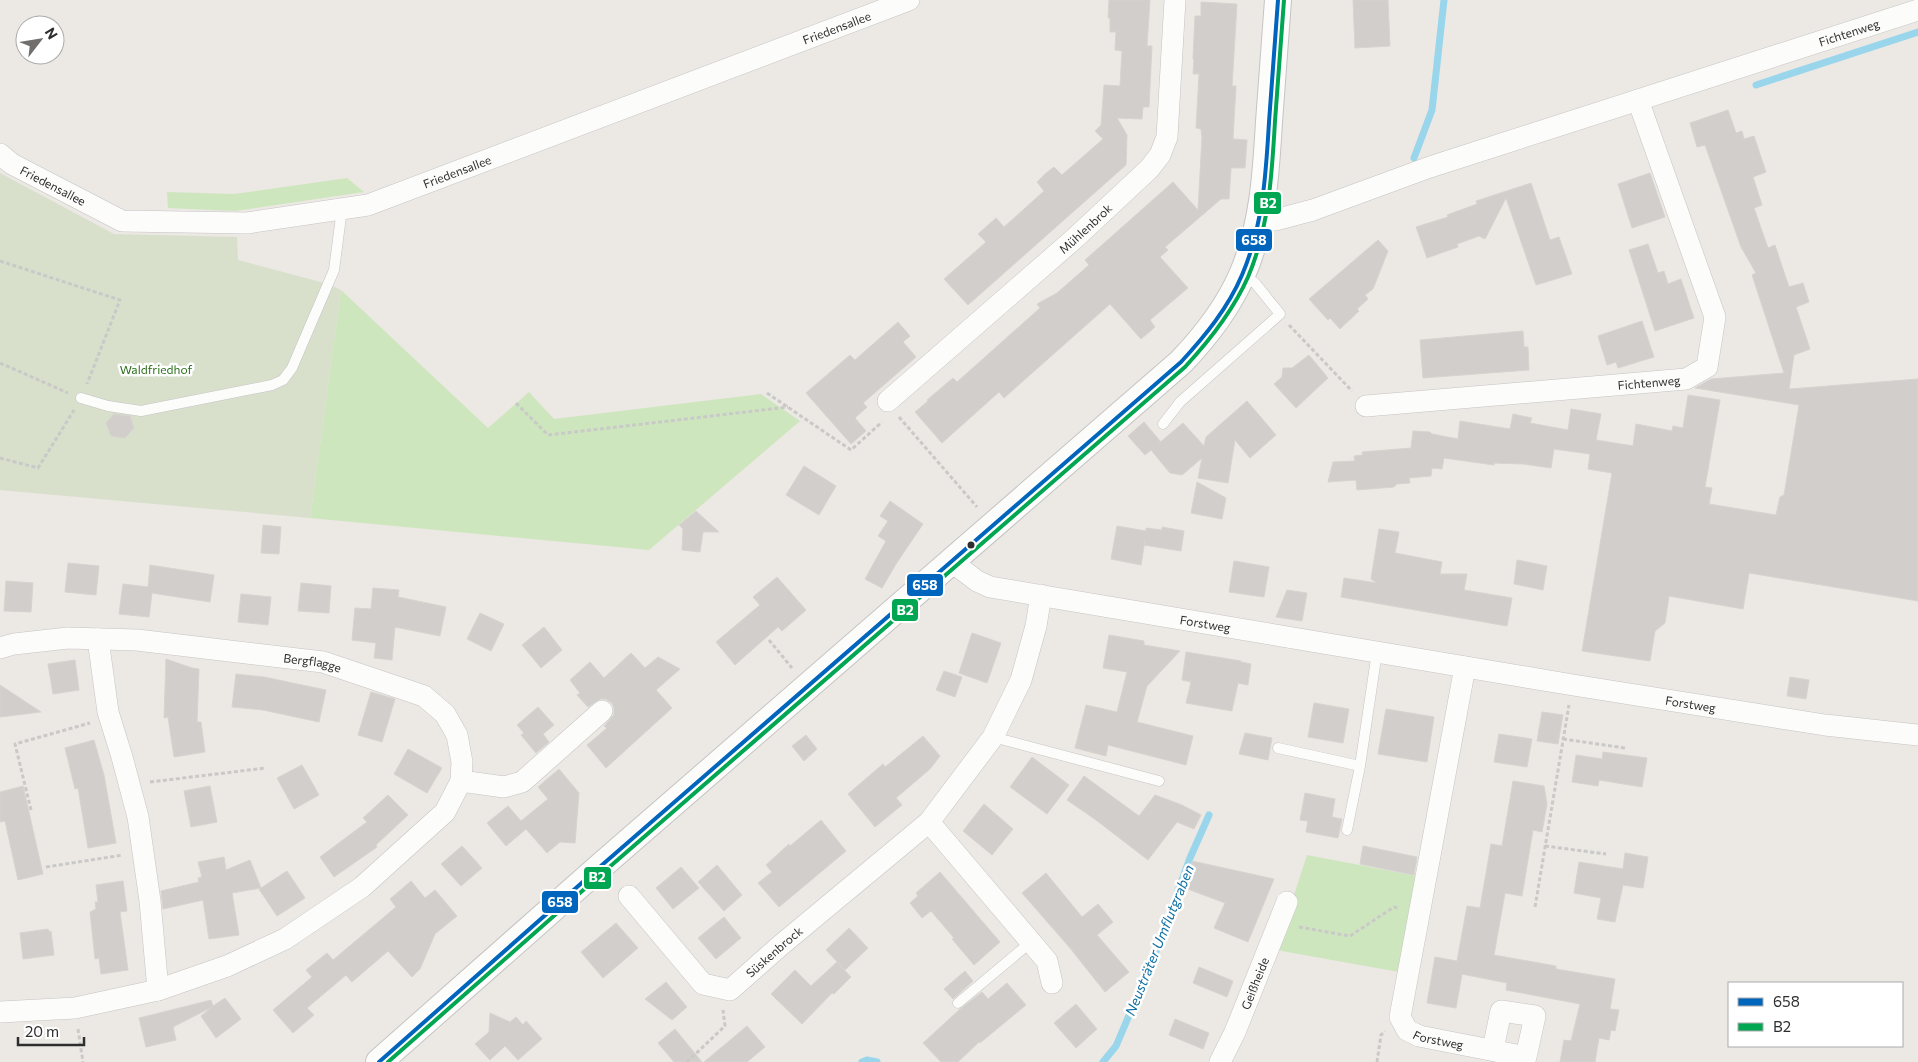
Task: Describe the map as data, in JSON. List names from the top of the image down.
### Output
{
  "streets": {
    "street": [
      "Friedensallee",
      "Fichtenweg",
      "Mühlenbrok",
      "Forstweg",
      "Bergflagge",
      "Süskenbrock",
      "Geißheide"
    ]
  },
  "crossings": [
    ["Forstweg", "Süskenbrock"]
  ],
  "water": ["Neusträter Umflutgraben"],
  "parks": ["Waldfriedhof"],
  "lines": ["transit line 658", "transit line B2"],
  "legend": ["658", "B2"],
  "scale_bar": "20 m",
  "north": "top right"
}
